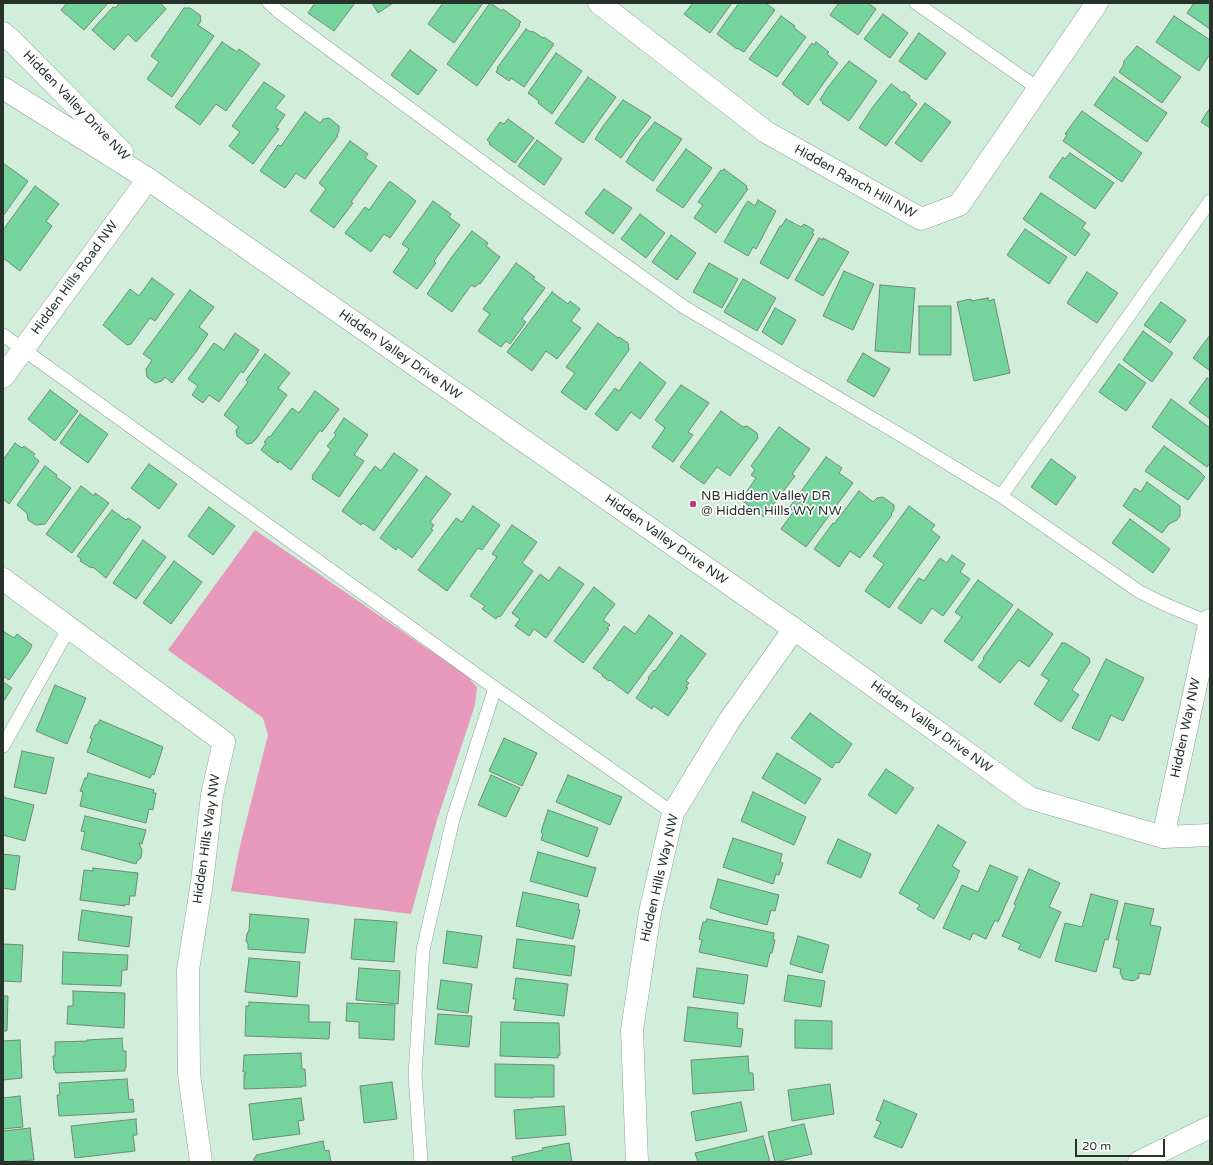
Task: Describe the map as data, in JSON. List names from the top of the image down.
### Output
{
  "streets": {
    "street": [
      "Hidden Valley Drive NW",
      "Hidden Ranch Hill NW",
      "Hidden Hills Road NW",
      "Hidden Way NW",
      "Hidden Hills Way NW"
    ]
  },
  "crossings": [
    ["Hidden Valley Drive NW", "Hidden Hills Road NW"],
    ["Hidden Valley Drive NW", "Hidden Way NW"],
    ["Hidden Valley Drive NW", "Hidden Hills Way NW"]
  ],
  "places": ["NB Hidden Valley DR @ Hidden Hills WY NW"],
  "scale_bar": "20 m"
}
